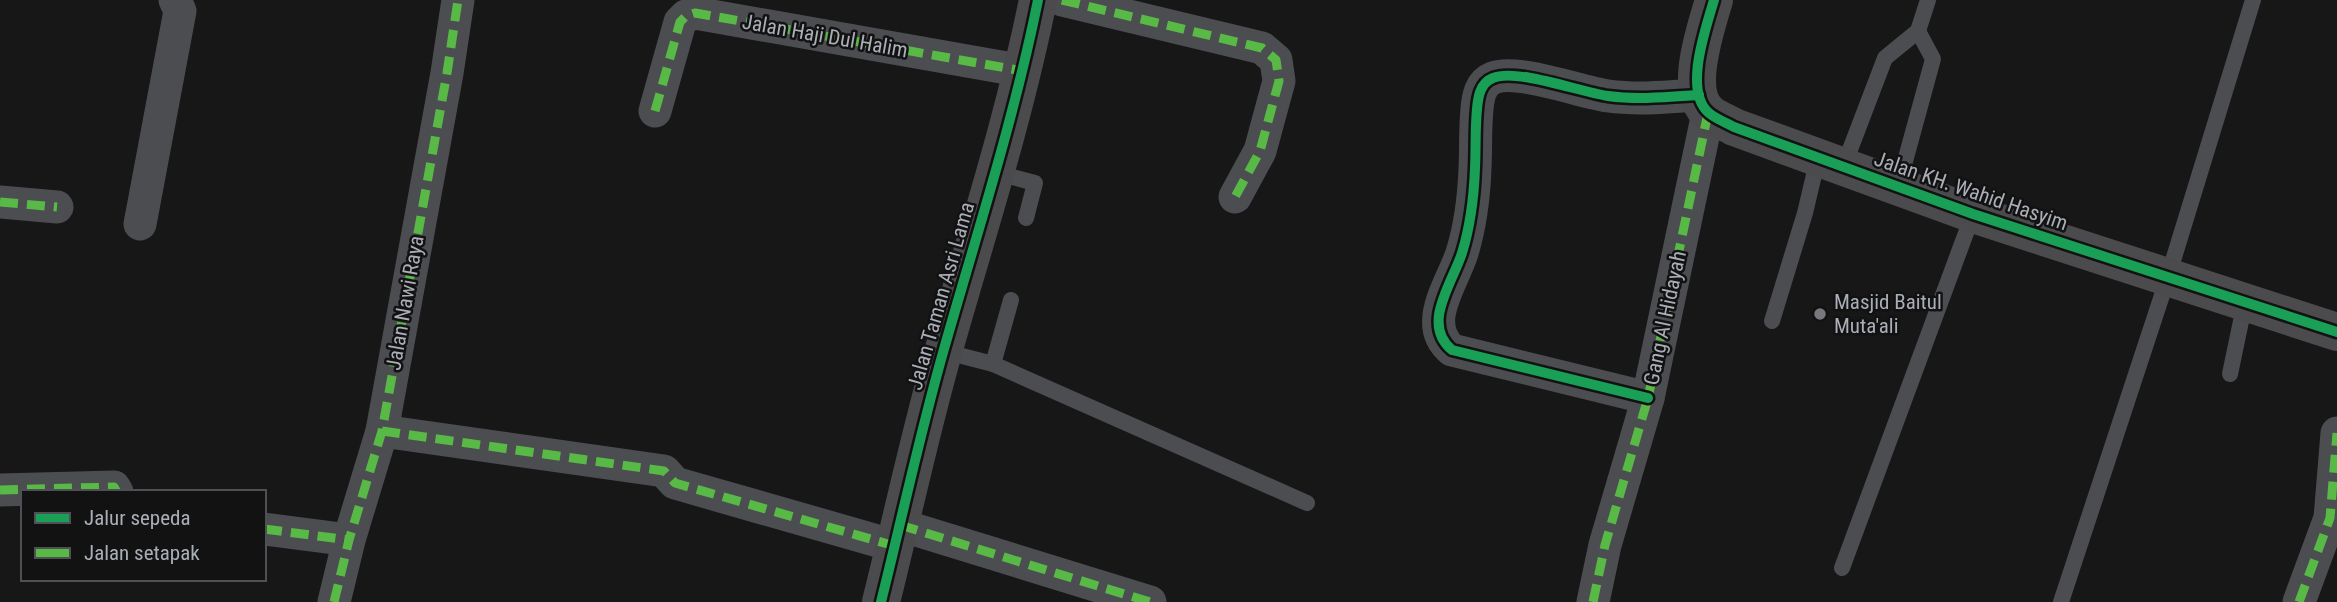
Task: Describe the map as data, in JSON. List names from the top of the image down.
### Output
{
  "streets": {
    "street": [
      "Jalan Haji Dul Halim",
      "Jalan KH. Wahid Hasyim",
      "Jalan Taman Asri Lama",
      "Jalan Nawi Raya",
      "Gang Al Hidayah"
    ]
  },
  "crossings": [
    ["Jalan Haji Dul Halim", "Jalan Taman Asri Lama"],
    ["Jalan KH. Wahid Hasyim", "Gang Al Hidayah"]
  ],
  "places": ["Masjid Baitul Muta'ali"],
  "legend": ["Jalur sepeda", "Jalan setapak"]
}
